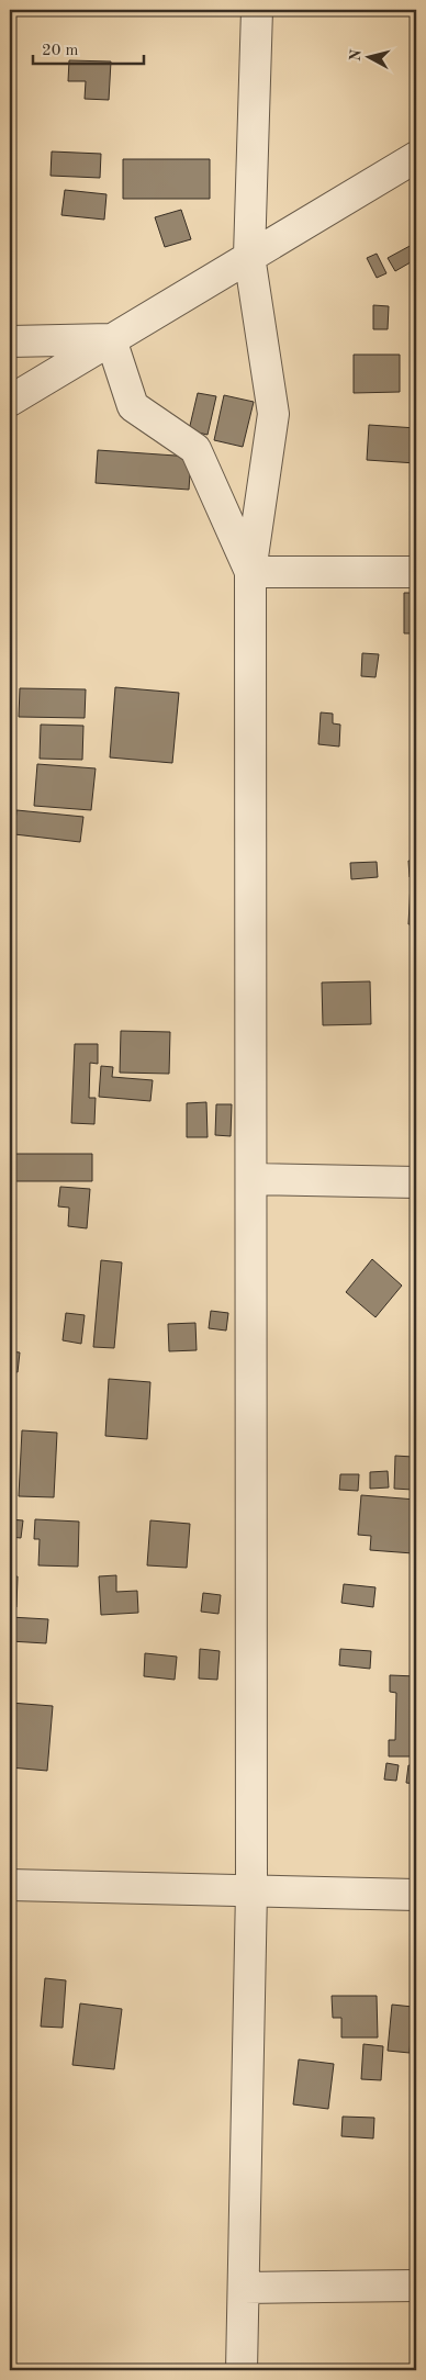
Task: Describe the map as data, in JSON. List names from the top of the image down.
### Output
{
  "scale_bar": "20 m",
  "north": "left"
}
